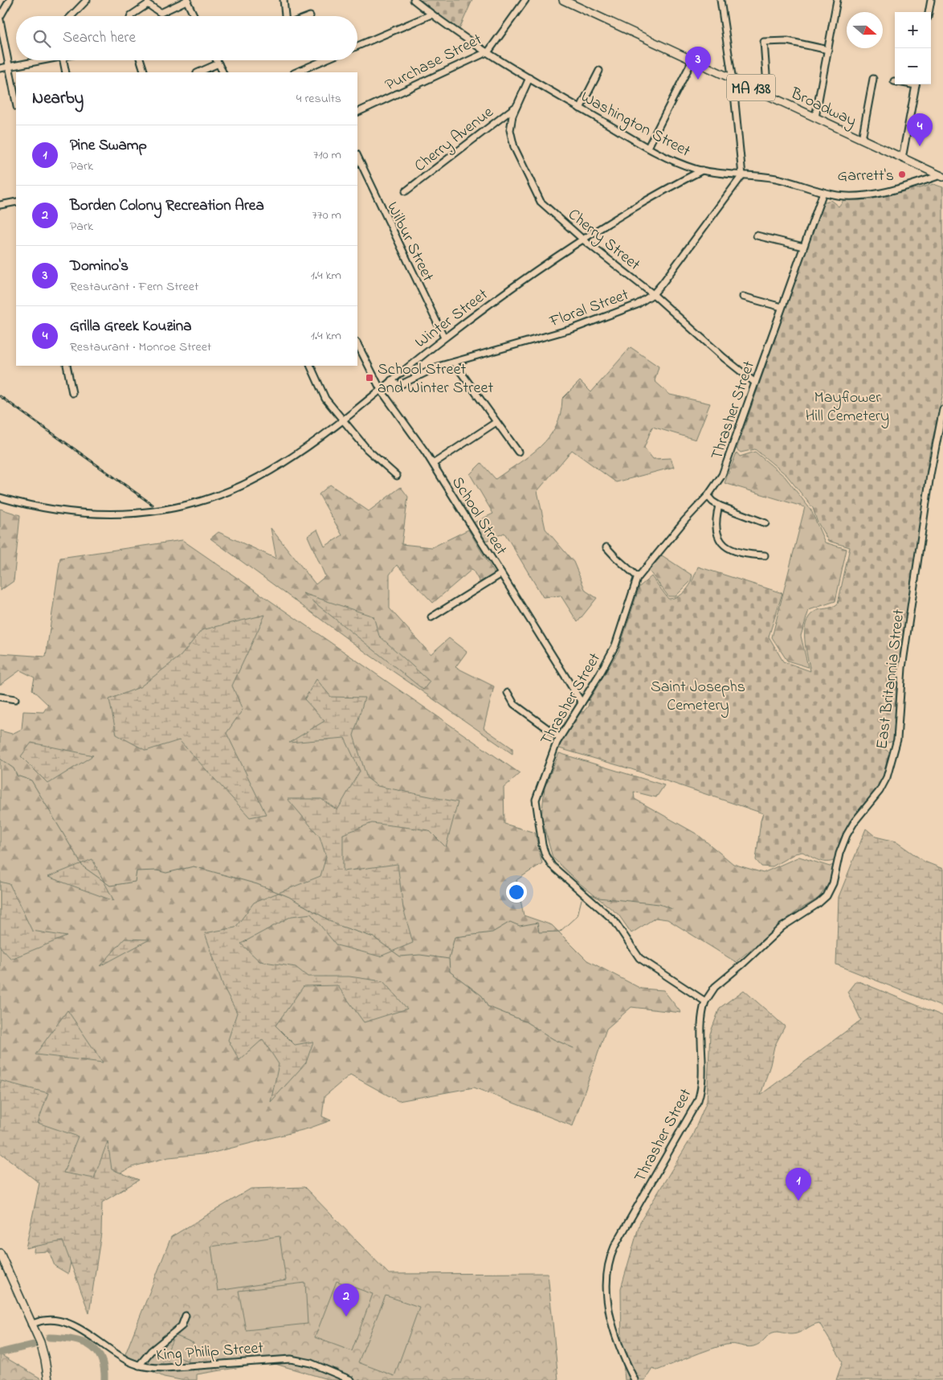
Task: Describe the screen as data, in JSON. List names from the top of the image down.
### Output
{
  "streets": {
    "main road": ["MA 138", "Broadway"],
    "street": [
      "Purchase Street",
      "Washington Street",
      "Cherry Avenue",
      "Cherry Street",
      "Wilbur Street",
      "Floral Street",
      "Winter Street",
      "Thrasher Street",
      "School Street",
      "East Britannia Street",
      "King Philip Street"
    ]
  },
  "crossings": [
    ["Purchase Street", "Washington Street"],
    ["Broadway", "Washington Street"],
    ["Washington Street", "Cherry Street"],
    ["Washington Street", "Floral Street"],
    ["Washington Street", "Winter Street"],
    ["Washington Street", "Thrasher Street"],
    ["Cherry Avenue", "Cherry Street"],
    ["Cherry Street", "Floral Street"],
    ["Cherry Street", "Winter Street"],
    ["Cherry Street", "Thrasher Street"],
    ["Wilbur Street", "Winter Street"],
    ["Floral Street", "Winter Street"],
    ["Winter Street", "School Street"],
    ["Thrasher Street", "School Street"],
    ["Thrasher Street", "East Britannia Street"]
  ],
  "parks": ["Mayflower Hill Cemetery", "Saint Josephs Cemetery"],
  "places": {
    "other": ["Garrett's"],
    "transit": ["School Street and Winter Street"]
  },
  "north": "right",
  "page": {
    "map_buttons": ["+", "−"],
    "search": "Search here",
    "pins": [
      "3",
      "4",
      "1",
      "2"
    ],
    "heading": ["Nearby", "4 results"],
    "list": [
      {
        "mark": "1",
        "name": "Pine Swamp",
        "note": "Park",
        "value": "710 m"
      },
      {
        "mark": "2",
        "name": "Borden Colony Recreation Area",
        "note": "Park",
        "value": "770 m"
      },
      {
        "mark": "3",
        "name": "Domino's",
        "note": "Restaurant · Fern Street",
        "value": "1.4 km"
      },
      {
        "mark": "4",
        "name": "Grilla Greek Kouzina",
        "note": "Restaurant · Monroe Street",
        "value": "1.4 km"
      }
    ]
  }
}
